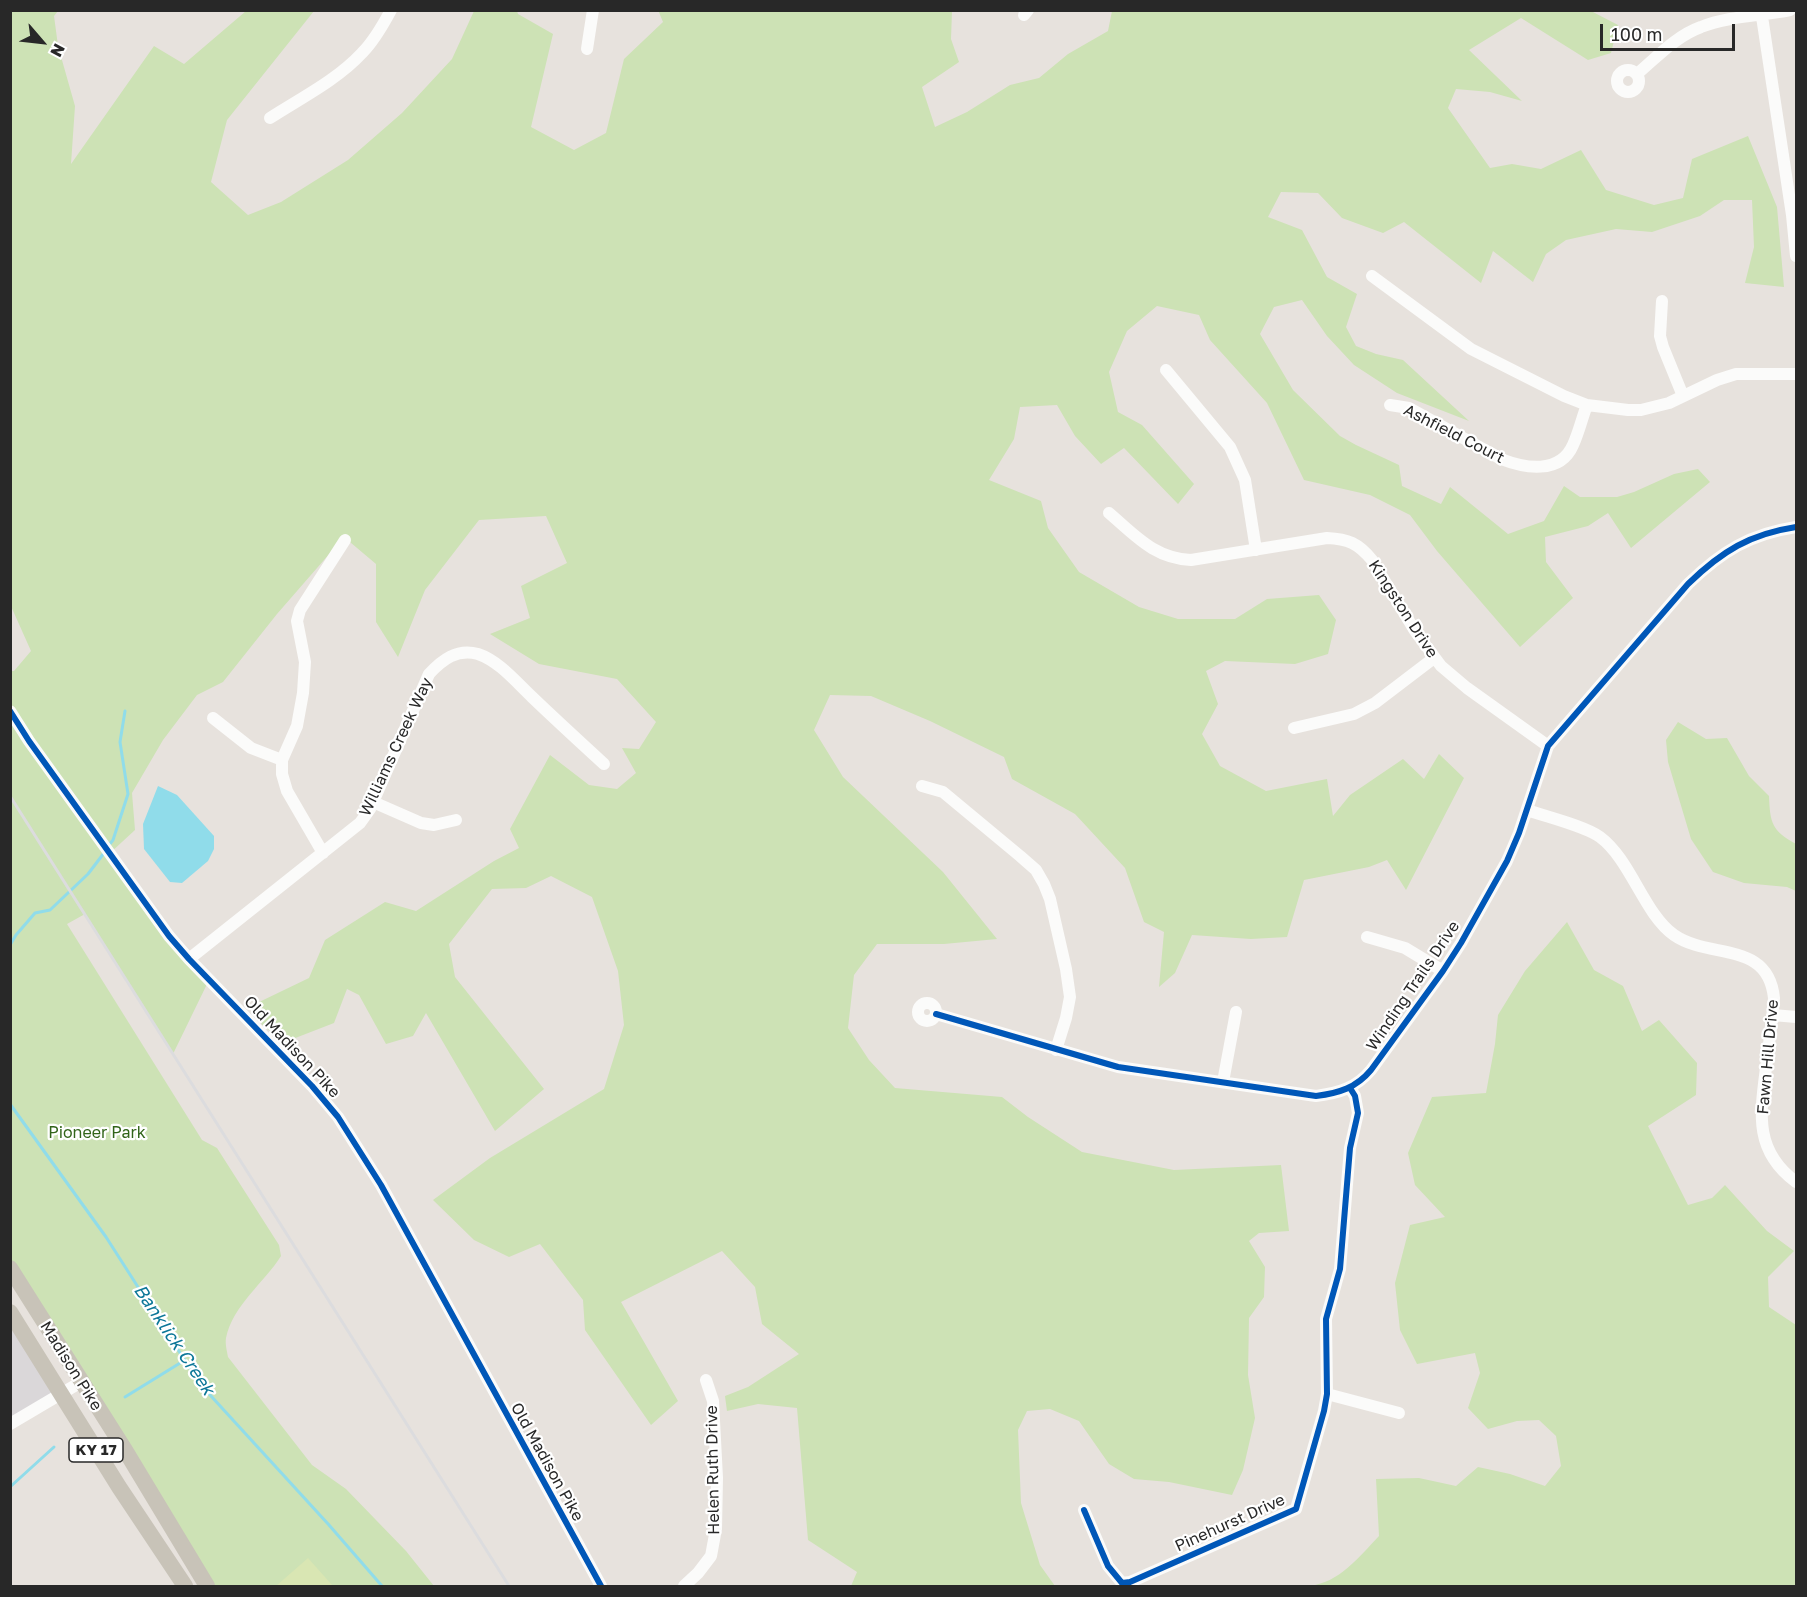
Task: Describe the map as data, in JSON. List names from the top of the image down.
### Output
{
  "streets": {
    "main road": ["Madison Pike", "KY 17"],
    "street": [
      "Ashfield Court",
      "Kingston Drive",
      "Williams Creek Way",
      "Winding Trails Drive",
      "Old Madison Pike",
      "Fawn Hill Drive",
      "Helen Ruth Drive",
      "Pinehurst Drive"
    ]
  },
  "crossings": [
    ["Kingston Drive", "Winding Trails Drive"],
    ["Williams Creek Way", "Old Madison Pike"],
    ["Winding Trails Drive", "Fawn Hill Drive"],
    ["Winding Trails Drive", "Pinehurst Drive"]
  ],
  "water": ["Banklick Creek"],
  "parks": ["Pioneer Park"],
  "scale_bar": "100 m",
  "north": "bottom right"
}
